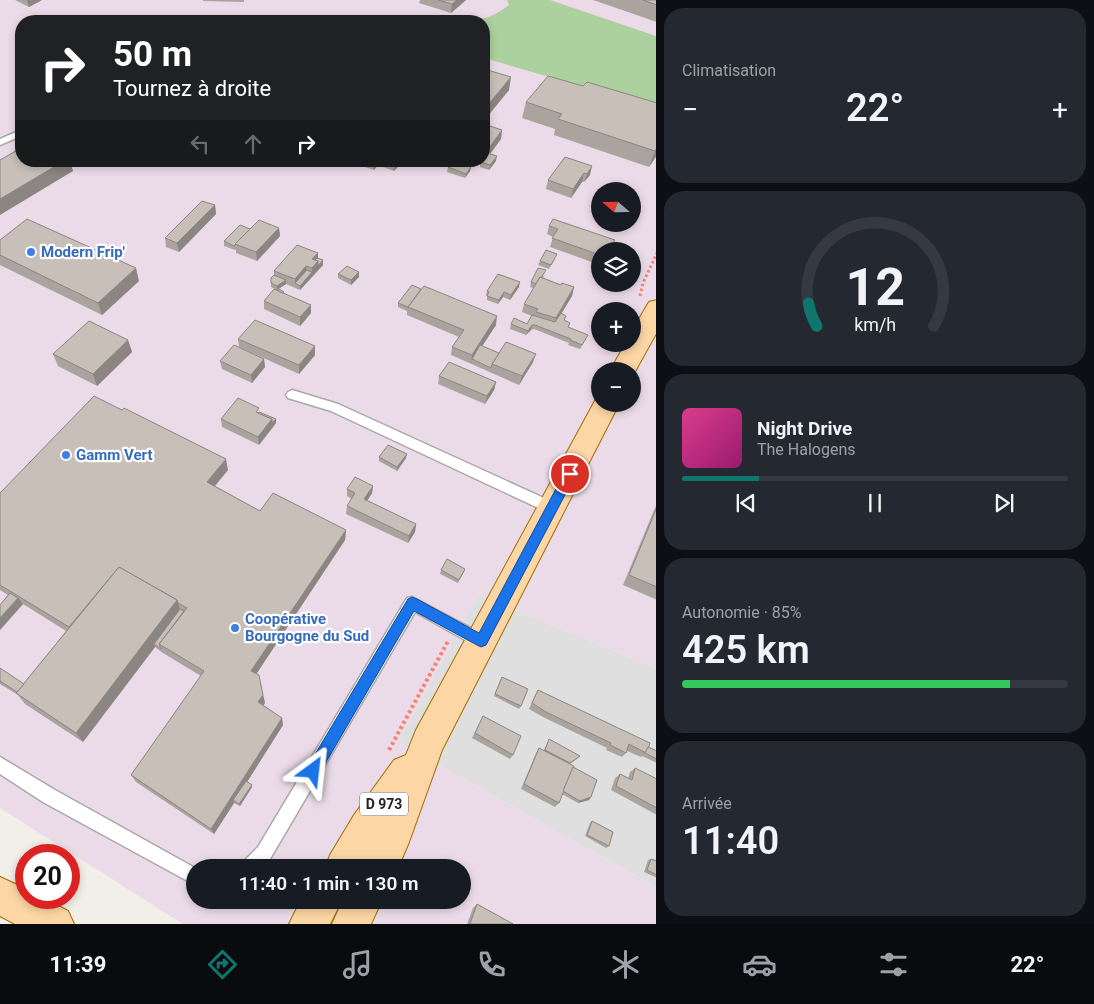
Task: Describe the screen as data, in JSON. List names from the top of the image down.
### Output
{
  "streets": {
    "main road": ["D 973"]
  },
  "places": ["Modern Frip'", "Gamm Vert", "Coopérative Bourgogne du Sud"],
  "north": "left",
  "page": {
    "tile": [
      "Climatisation",
      ["Autonomie · 85%", "425 km"],
      ["Arrivée", "11:40"]
    ],
    "turn": ["50 m", "Tournez à droite"],
    "heat": ["−", "22°", "+"],
    "map_buttons": ["+", "−"],
    "song": ["Night Drive", "The Halogens"],
    "limit": "20",
    "trip": "11:40 · 1 min · 130 m",
    "tabs": ["11:39", "22°"],
    "gauge": ["12", "km/h"]
  }
}
